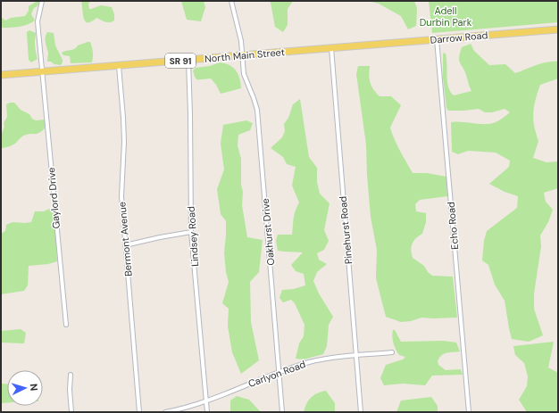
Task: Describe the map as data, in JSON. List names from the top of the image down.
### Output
{
  "streets": {
    "main road": ["Darrow Road", "North Main Street", "SR 91"],
    "street": [
      "Gaylord Drive",
      "Echo Road",
      "Pinehurst Road",
      "Oakhurst Drive",
      "Lindsey Road",
      "Bermont Avenue",
      "Carlyon Road"
    ]
  },
  "crossings": [
    ["Darrow Road", "North Main Street"],
    ["Darrow Road", "Echo Road"],
    ["North Main Street", "Gaylord Drive"],
    ["North Main Street", "Pinehurst Road"],
    ["North Main Street", "Oakhurst Drive"],
    ["North Main Street", "Lindsey Road"],
    ["North Main Street", "Bermont Avenue"],
    ["Pinehurst Road", "Carlyon Road"],
    ["Oakhurst Drive", "Carlyon Road"],
    ["Lindsey Road", "Carlyon Road"]
  ],
  "parks": ["Adell Durbin Park"],
  "north": "right"
}
